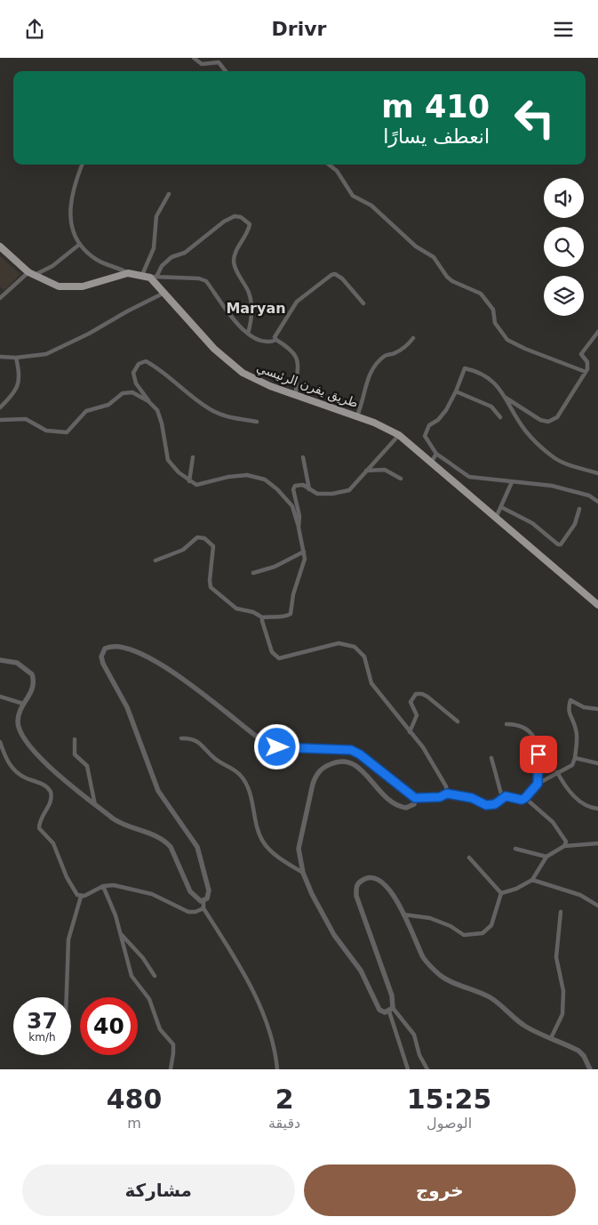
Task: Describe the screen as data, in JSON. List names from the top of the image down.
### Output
{
  "streets": {
    "main road": ["طريق يفرن الرئيسي"]
  },
  "districts": ["Maryan"],
  "page": {
    "header": "Drivr",
    "turn": ["410 m", "انعطف يسارًا"],
    "speed": "37 km/h",
    "limit": "40",
    "eta": [
      "15:25",
      "الوصول",
      "2",
      "دقيقة",
      "480",
      "m"
    ],
    "buttons": ["خروج", "مشاركة"]
  }
}
